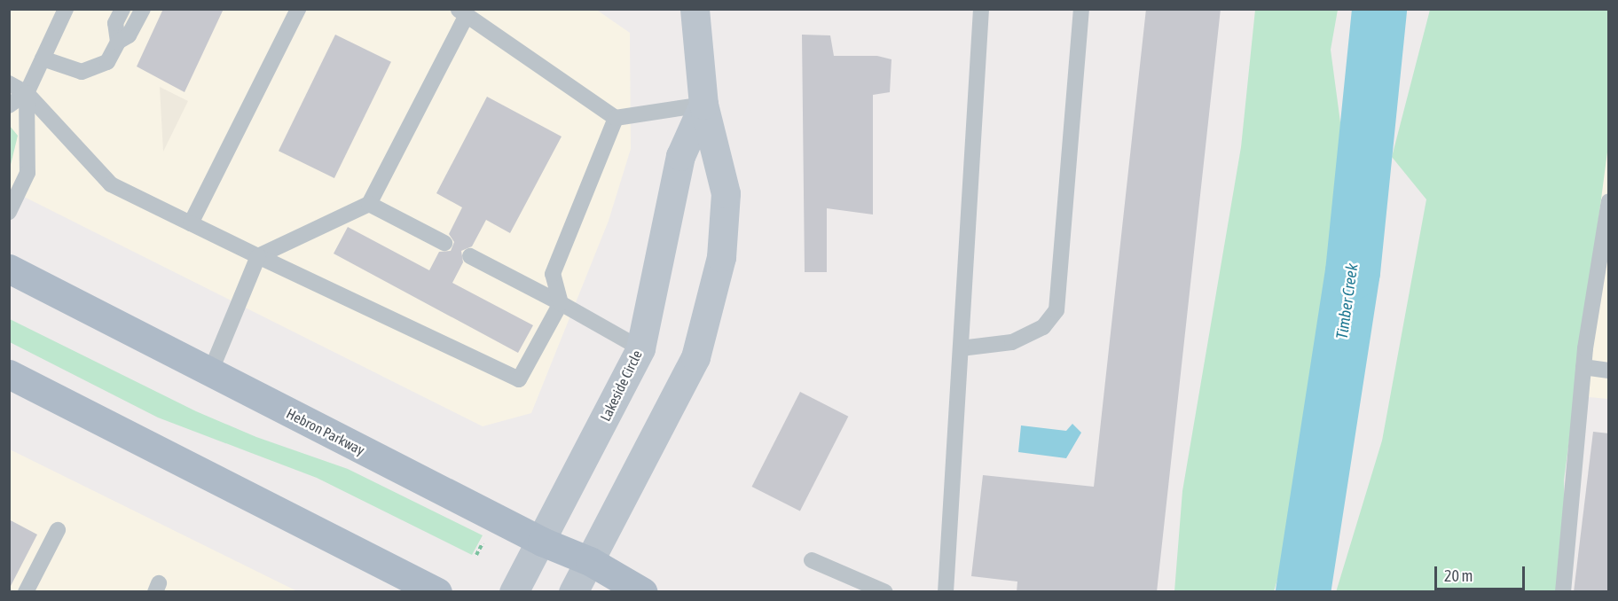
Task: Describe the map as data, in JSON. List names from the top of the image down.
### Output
{
  "streets": {
    "main road": ["Hebron Parkway"],
    "street": ["Lakeside Circle"]
  },
  "crossings": [
    ["Lakeside Circle", "Hebron Parkway"]
  ],
  "water": ["Timber Creek"],
  "scale_bar": "20 m"
}
